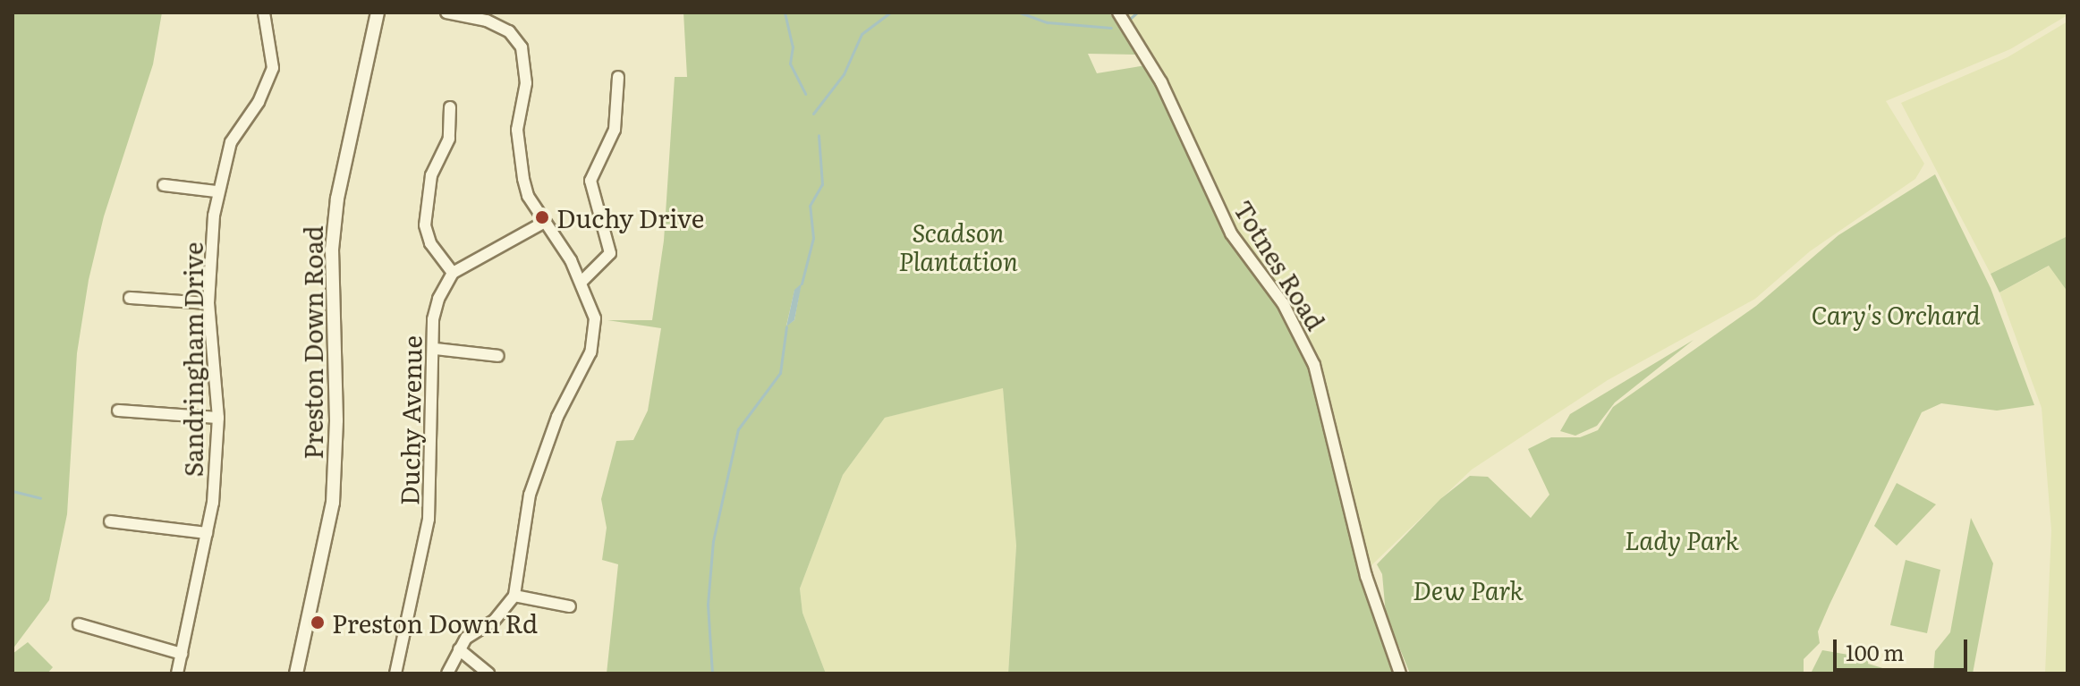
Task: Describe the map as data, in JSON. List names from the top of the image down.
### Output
{
  "streets": {
    "street": [
      "Totnes Road",
      "Preston Down Road",
      "Sandringham Drive",
      "Duchy Avenue"
    ]
  },
  "parks": [
    "Scadson Plantation",
    "Cary's Orchard",
    "Lady Park",
    "Dew Park"
  ],
  "places": ["Duchy Drive", "Preston Down Rd"],
  "scale_bar": "100 m"
}
